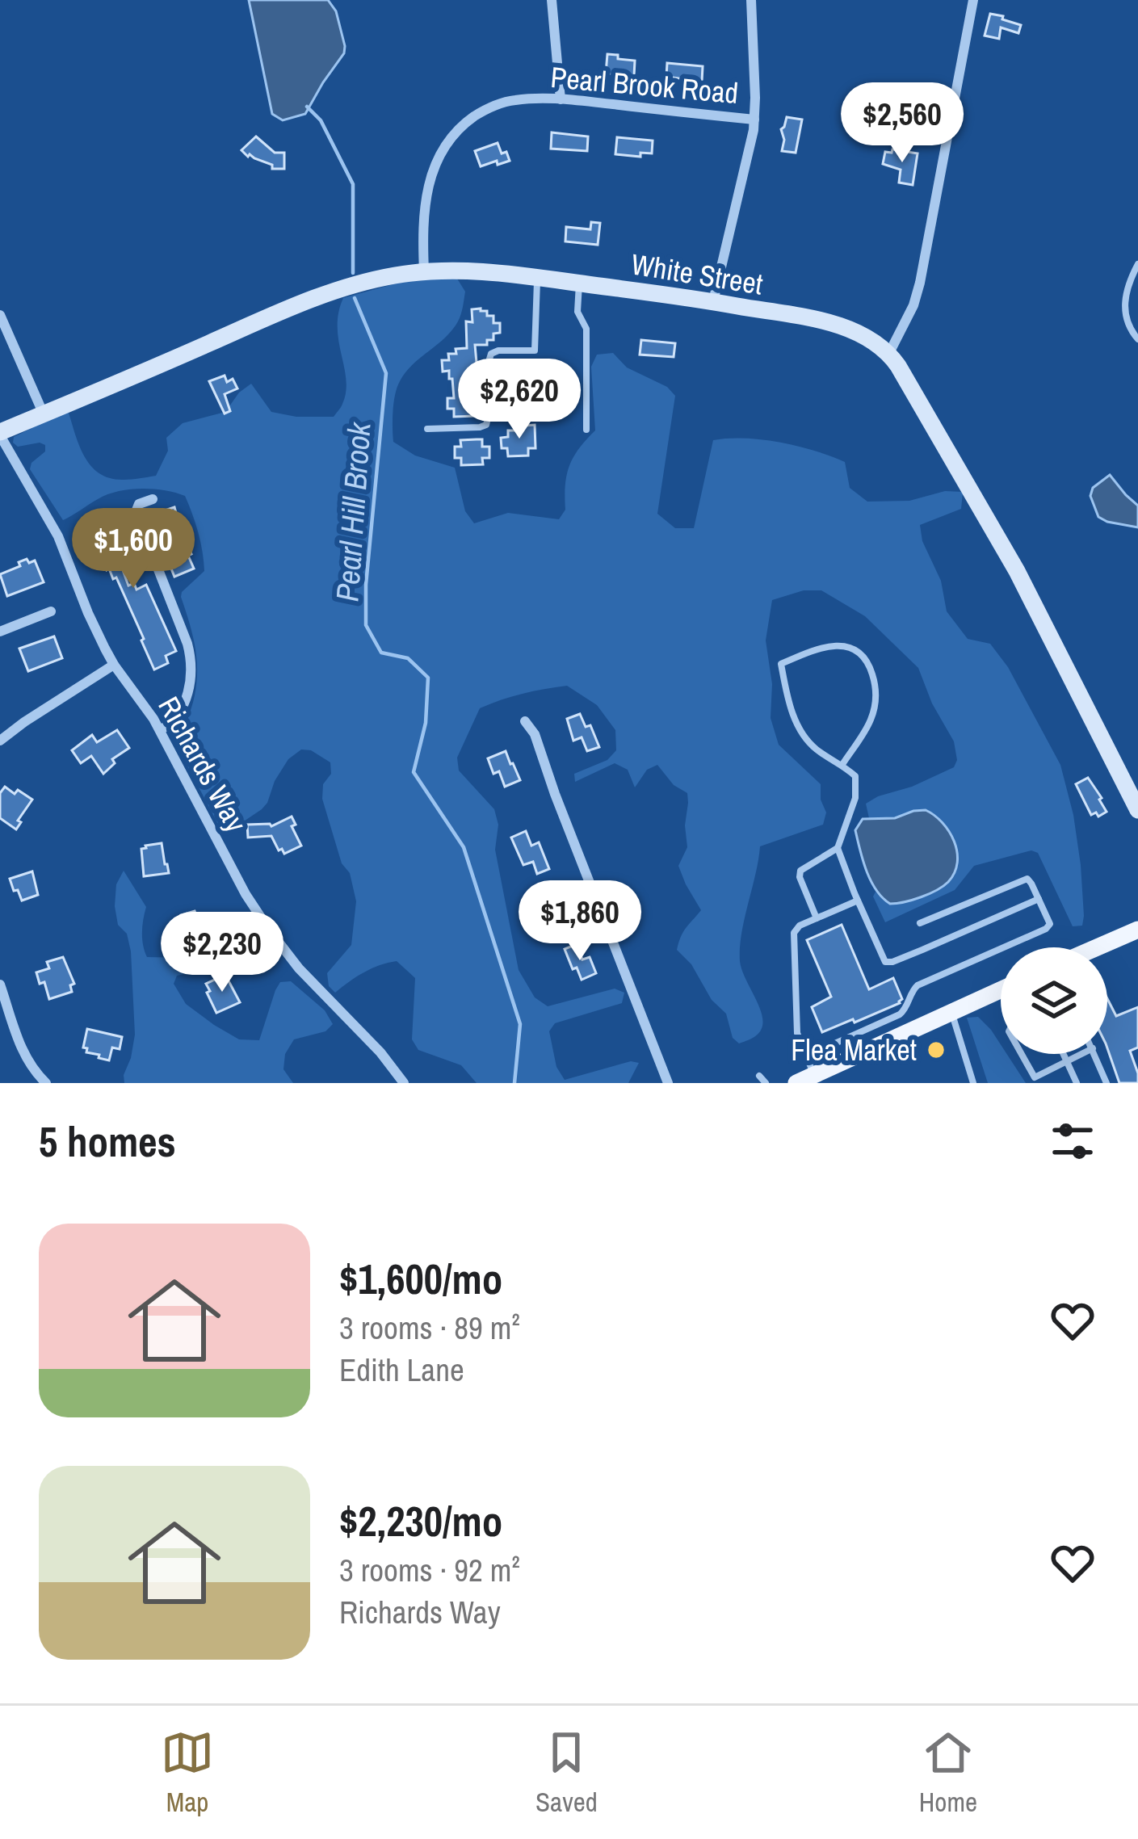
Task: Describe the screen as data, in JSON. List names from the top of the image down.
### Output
{
  "streets": {
    "street": ["Pearl Brook Road", "White Street", "Richards Way"]
  },
  "crossings": [
    ["Pearl Brook Road", "White Street"],
    ["White Street", "Richards Way"]
  ],
  "water": ["Pearl Hill Brook"],
  "places": ["Flea Market"],
  "page": {
    "price": [
      "$2,560",
      "$2,620",
      "$1,600",
      "$1,860",
      "$2,230"
    ],
    "heading": "5 homes",
    "list": [
      {
        "name": "$1,600/mo",
        "note": "3 rooms · 89 m² · Edith Lane"
      },
      {
        "name": "$2,230/mo",
        "note": "3 rooms · 92 m² · Richards Way"
      }
    ],
    "tabs": ["Map", "Saved", "Home"]
  }
}
